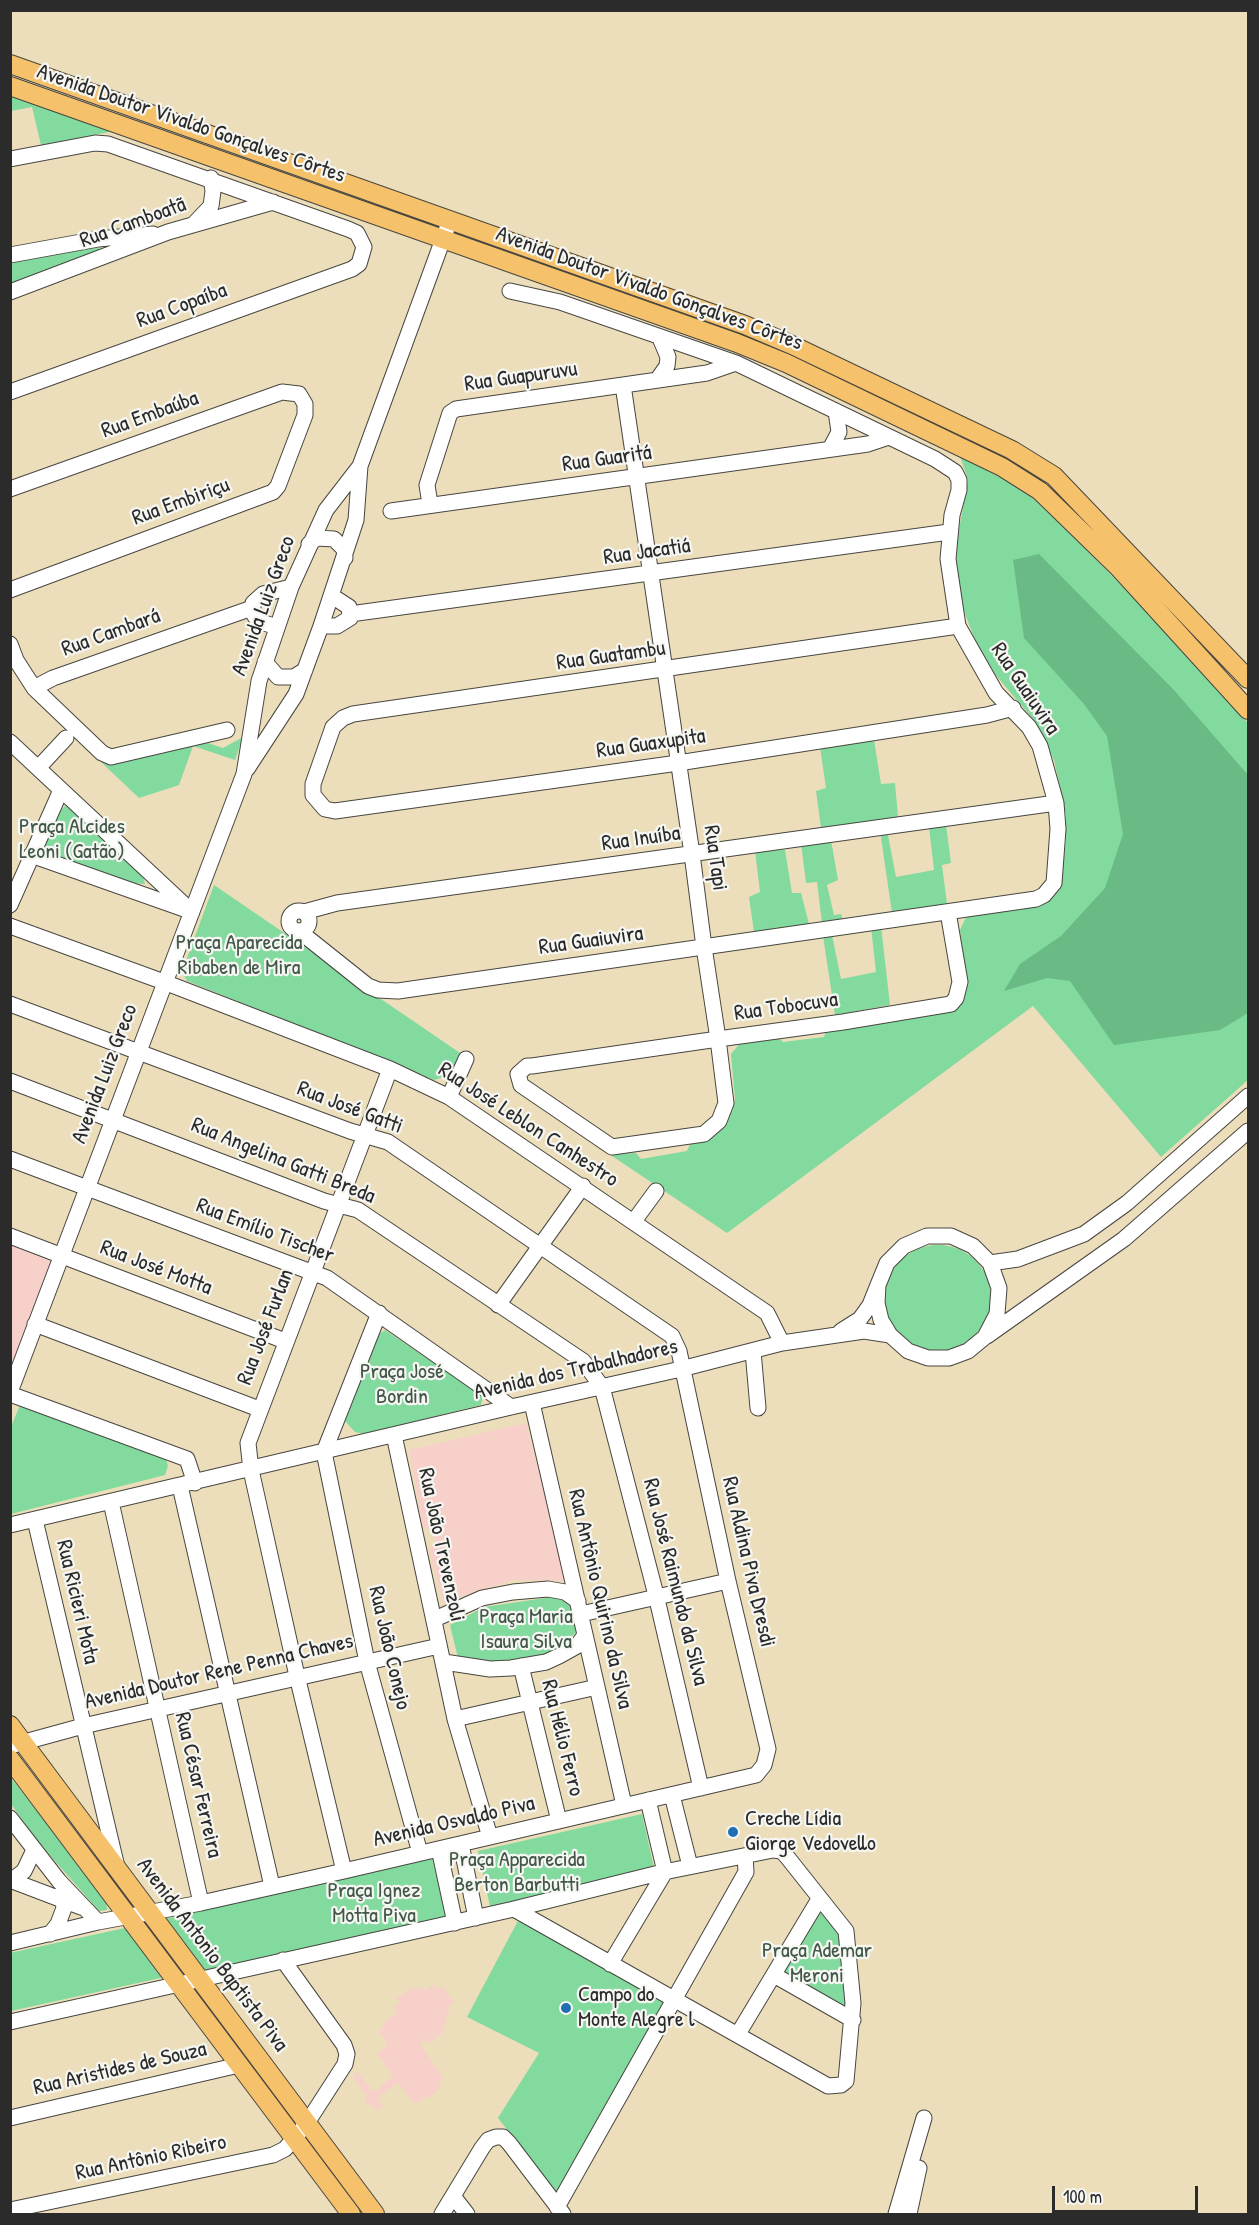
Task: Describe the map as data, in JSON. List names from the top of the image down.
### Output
{
  "streets": {
    "main road": ["Avenida Doutor Vivaldo Gonçalves Côrtes", "Avenida Antonio Baptista Piva"],
    "street": [
      "Rua Camboatã",
      "Rua Copaíba",
      "Rua Guapuruvu",
      "Rua Embaúba",
      "Rua Guaritá",
      "Rua Embiriçu",
      "Rua Jacatiá",
      "Avenida Luiz Greco",
      "Rua Cambará",
      "Rua Guatambu",
      "Rua Guaiuvira",
      "Rua Guaxupita",
      "Rua Inuíba",
      "Rua Tapi",
      "Rua Tobocuva",
      "Rua José Gatti",
      "Rua José Leblon Canhestro",
      "Rua Angelina Gatti Breda",
      "Rua Emílio Tischer",
      "Rua José Motta",
      "Rua José Furlan",
      "Avenida dos Trabalhadores",
      "Rua João Trevenzoli",
      "Rua Aldina Piva Dresdi",
      "Rua José Raimundo da Silva",
      "Rua Antônio Quirino da Silva",
      "Rua Ricieri Mota",
      "Rua João Conejo",
      "Avenida Doutor Rene Penna Chaves",
      "Rua Hélio Ferro",
      "Rua César Ferreira",
      "Avenida Osvaldo Piva",
      "Rua Aristides de Souza",
      "Rua Antônio Ribeiro"
    ]
  },
  "crossings": [
    ["Avenida Doutor Vivaldo Gonçalves Côrtes", "Avenida Luiz Greco"],
    ["Rua Camboatã", "Rua Copaíba"],
    ["Rua Guapuruvu", "Rua Guaritá"],
    ["Rua Guapuruvu", "Rua Guaiuvira"],
    ["Rua Guapuruvu", "Rua Tapi"],
    ["Rua Embaúba", "Rua Embiriçu"],
    ["Rua Guaritá", "Rua Guaiuvira"],
    ["Rua Guaritá", "Rua Tapi"],
    ["Rua Jacatiá", "Avenida Luiz Greco"],
    ["Rua Jacatiá", "Rua Guaiuvira"],
    ["Rua Jacatiá", "Rua Tapi"],
    ["Avenida Luiz Greco", "Rua Cambará"],
    ["Avenida Luiz Greco", "Rua José Gatti"],
    ["Avenida Luiz Greco", "Rua José Leblon Canhestro"],
    ["Avenida Luiz Greco", "Rua Angelina Gatti Breda"],
    ["Avenida Luiz Greco", "Rua Emílio Tischer"],
    ["Avenida Luiz Greco", "Rua José Motta"],
    ["Rua Guatambu", "Rua Guaiuvira"],
    ["Rua Guatambu", "Rua Guaxupita"],
    ["Rua Guatambu", "Rua Tapi"],
    ["Rua Guaiuvira", "Rua Guaxupita"],
    ["Rua Guaiuvira", "Rua Inuíba"],
    ["Rua Guaiuvira", "Rua Tapi"],
    ["Rua Guaiuvira", "Rua Tobocuva"],
    ["Rua Guaxupita", "Rua Tapi"],
    ["Rua Inuíba", "Rua Tapi"],
    ["Rua Tapi", "Rua Tobocuva"],
    ["Rua José Gatti", "Rua José Furlan"],
    ["Rua José Gatti", "Avenida dos Trabalhadores"],
    ["Rua José Gatti", "Rua Aldina Piva Dresdi"],
    ["Rua José Leblon Canhestro", "Rua José Furlan"],
    ["Rua José Leblon Canhestro", "Avenida dos Trabalhadores"],
    ["Rua Angelina Gatti Breda", "Rua José Furlan"],
    ["Rua Angelina Gatti Breda", "Avenida dos Trabalhadores"],
    ["Rua Angelina Gatti Breda", "Rua José Raimundo da Silva"],
    ["Rua Emílio Tischer", "Rua José Furlan"],
    ["Rua Emílio Tischer", "Avenida dos Trabalhadores"],
    ["Rua José Motta", "Rua José Furlan"],
    ["Rua José Furlan", "Avenida dos Trabalhadores"],
    ["Rua José Furlan", "Avenida Doutor Rene Penna Chaves"],
    ["Rua José Furlan", "Avenida Osvaldo Piva"],
    ["Avenida dos Trabalhadores", "Rua João Trevenzoli"],
    ["Avenida dos Trabalhadores", "Rua Aldina Piva Dresdi"],
    ["Avenida dos Trabalhadores", "Rua José Raimundo da Silva"],
    ["Avenida dos Trabalhadores", "Rua Antônio Quirino da Silva"],
    ["Avenida dos Trabalhadores", "Rua Ricieri Mota"],
    ["Avenida dos Trabalhadores", "Rua João Conejo"],
    ["Avenida dos Trabalhadores", "Rua César Ferreira"],
    ["Rua João Trevenzoli", "Avenida Doutor Rene Penna Chaves"],
    ["Rua João Trevenzoli", "Avenida Osvaldo Piva"],
    ["Rua Aldina Piva Dresdi", "Avenida Osvaldo Piva"],
    ["Rua José Raimundo da Silva", "Avenida Osvaldo Piva"],
    ["Rua Antônio Quirino da Silva", "Avenida Osvaldo Piva"],
    ["Rua Ricieri Mota", "Avenida Doutor Rene Penna Chaves"],
    ["Rua Ricieri Mota", "Avenida Antonio Baptista Piva"],
    ["Rua João Conejo", "Avenida Doutor Rene Penna Chaves"],
    ["Rua João Conejo", "Avenida Osvaldo Piva"],
    ["Avenida Doutor Rene Penna Chaves", "Rua César Ferreira"],
    ["Avenida Doutor Rene Penna Chaves", "Avenida Antonio Baptista Piva"],
    ["Rua Hélio Ferro", "Avenida Osvaldo Piva"],
    ["Rua César Ferreira", "Avenida Osvaldo Piva"],
    ["Avenida Osvaldo Piva", "Avenida Antonio Baptista Piva"],
    ["Avenida Antonio Baptista Piva", "Rua Aristides de Souza"],
    ["Avenida Antonio Baptista Piva", "Rua Antônio Ribeiro"]
  ],
  "parks": [
    "Praça Alcides Leoni (Gatão)",
    "Praça Aparecida Ribaben de Mira",
    "Praça José Bordin",
    "Praça Maria Isaura Silva",
    "Praça Apparecida Berton Barbutti",
    "Praça Ignez Motta Piva",
    "Praça Ademar Meroni"
  ],
  "places": ["Creche Lídia Giorge Vedovello", "Campo do Monte Alegre l"],
  "scale_bar": "100 m"
}
